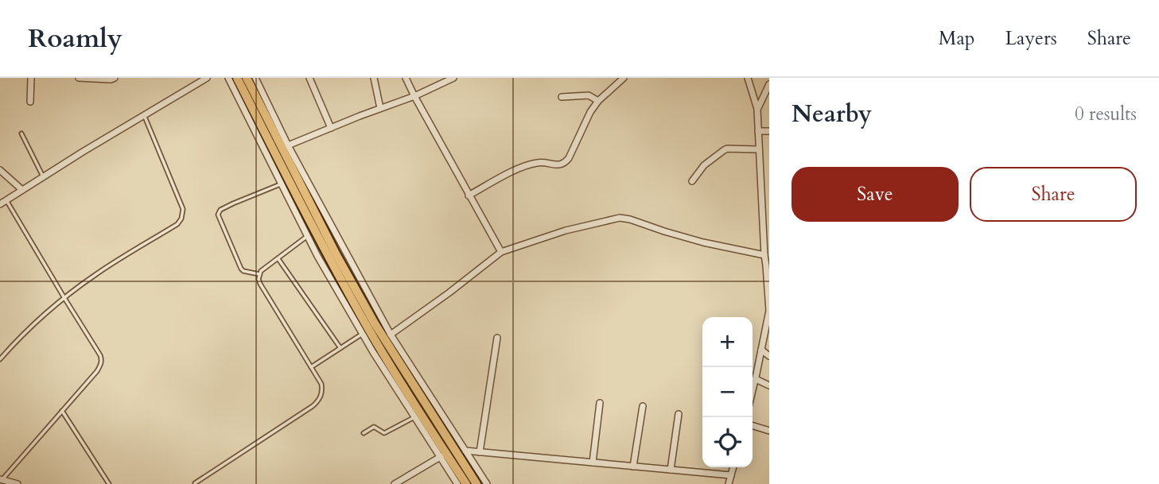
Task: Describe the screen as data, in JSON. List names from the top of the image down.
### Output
{
  "page": {
    "header": "Roamly",
    "nav": ["Map", "Layers", "Share"],
    "heading": ["Nearby", "0 results"],
    "buttons": ["Save", "Share"],
    "map_buttons": ["+", "−"]
  }
}
